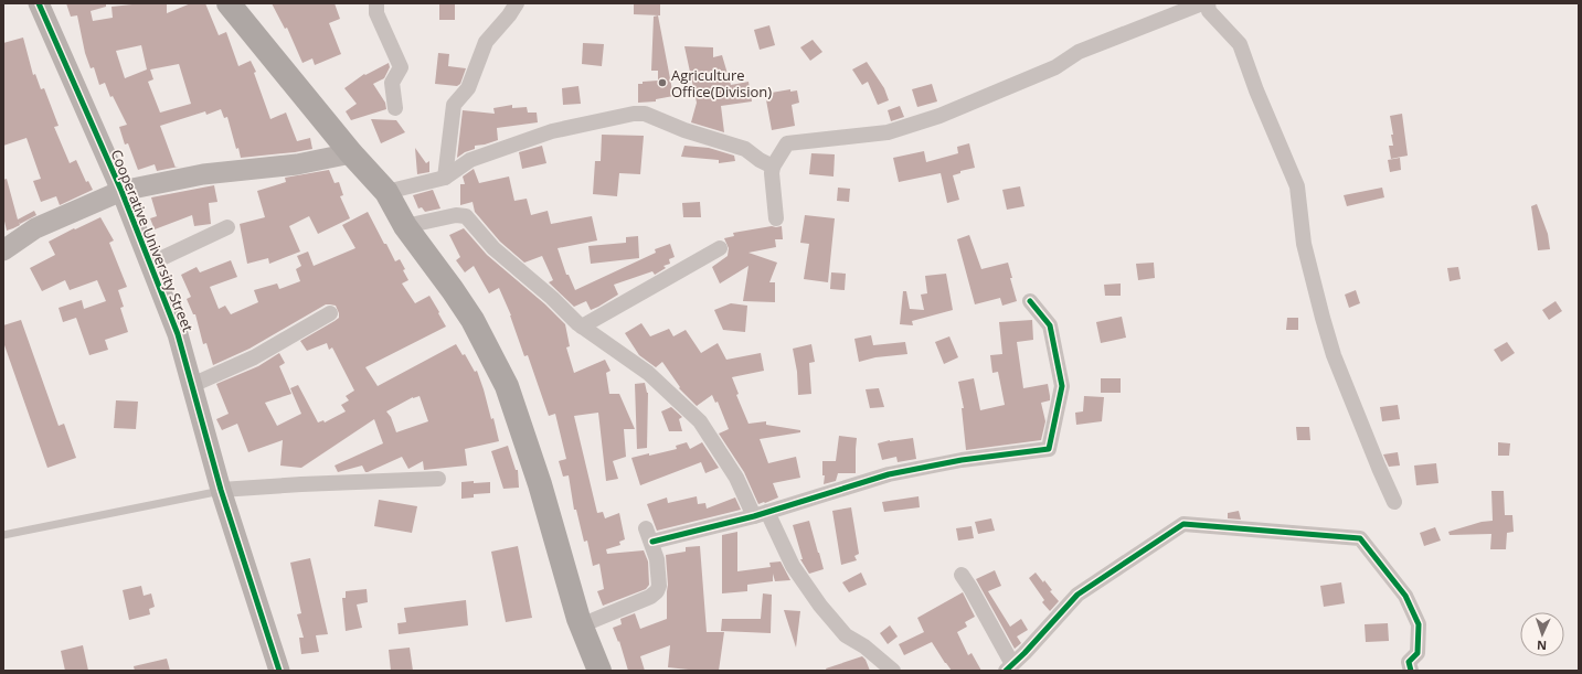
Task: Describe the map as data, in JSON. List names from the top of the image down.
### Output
{
  "streets": {
    "street": ["Cooperative University Street"]
  },
  "places": ["Agriculture Office(Division)"],
  "north": "bottom"
}
